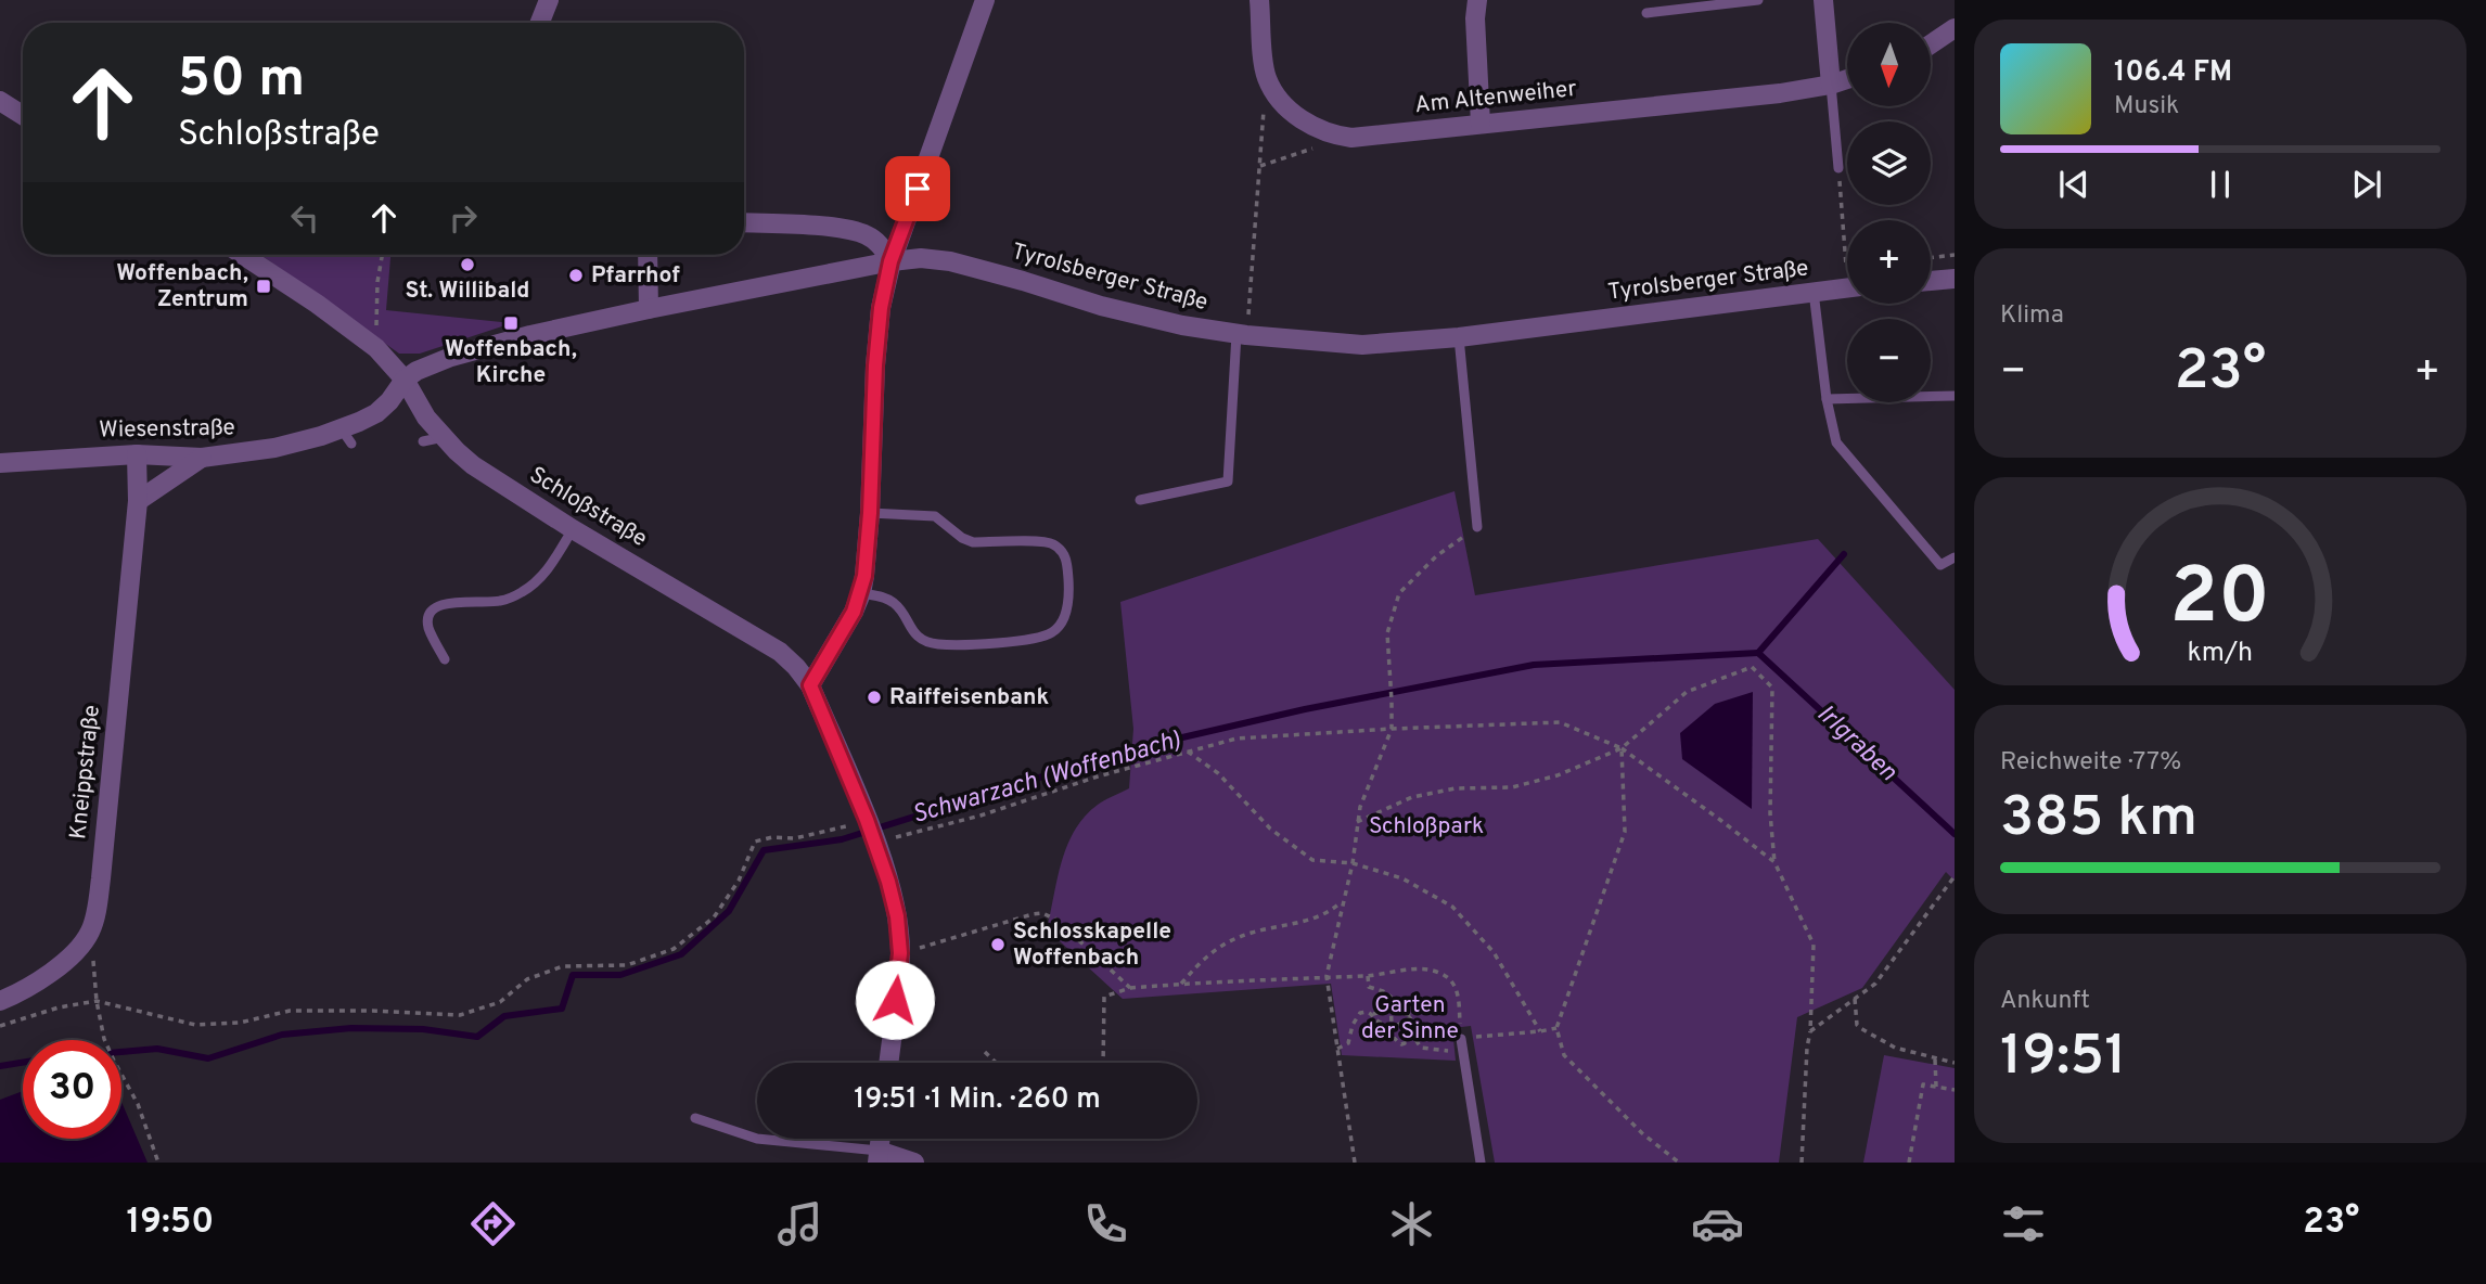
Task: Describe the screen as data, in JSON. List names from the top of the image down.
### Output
{
  "streets": {
    "street": [
      "Am Altenweiher",
      "Tyrolsberger Straße",
      "Wiesenstraße",
      "Schloßstraße",
      "Kneippstraße"
    ]
  },
  "crossings": [
    ["Tyrolsberger Straße", "Wiesenstraße"],
    ["Tyrolsberger Straße", "Schloßstraße"],
    ["Wiesenstraße", "Schloßstraße"],
    ["Wiesenstraße", "Kneippstraße"]
  ],
  "water": ["Irlgraben", "Schwarzach (Woffenbach)"],
  "parks": ["Schloßpark", "Garten der Sinne"],
  "places": {
    "other": [
      "St. Willibald",
      "Pfarrhof",
      "Raiffeisenbank",
      "Schlosskapelle Woffenbach"
    ],
    "transit": ["Woffenbach, Zentrum", "Woffenbach, Kirche"]
  },
  "north": "bottom",
  "page": {
    "map_buttons": ["+", "−"],
    "turn": ["50 m", "Schloßstraße"],
    "song": ["106.4 FM", "Musik"],
    "tile": [
      "Klima",
      ["Reichweite · 77%", "385 km"],
      ["Ankunft", "19:51"]
    ],
    "heat": ["−", "23°", "+"],
    "limit": "30",
    "trip": "19:51 · 1 Min. · 260 m",
    "tabs": ["19:50", "23°"],
    "gauge": ["20", "km/h"]
  }
}
